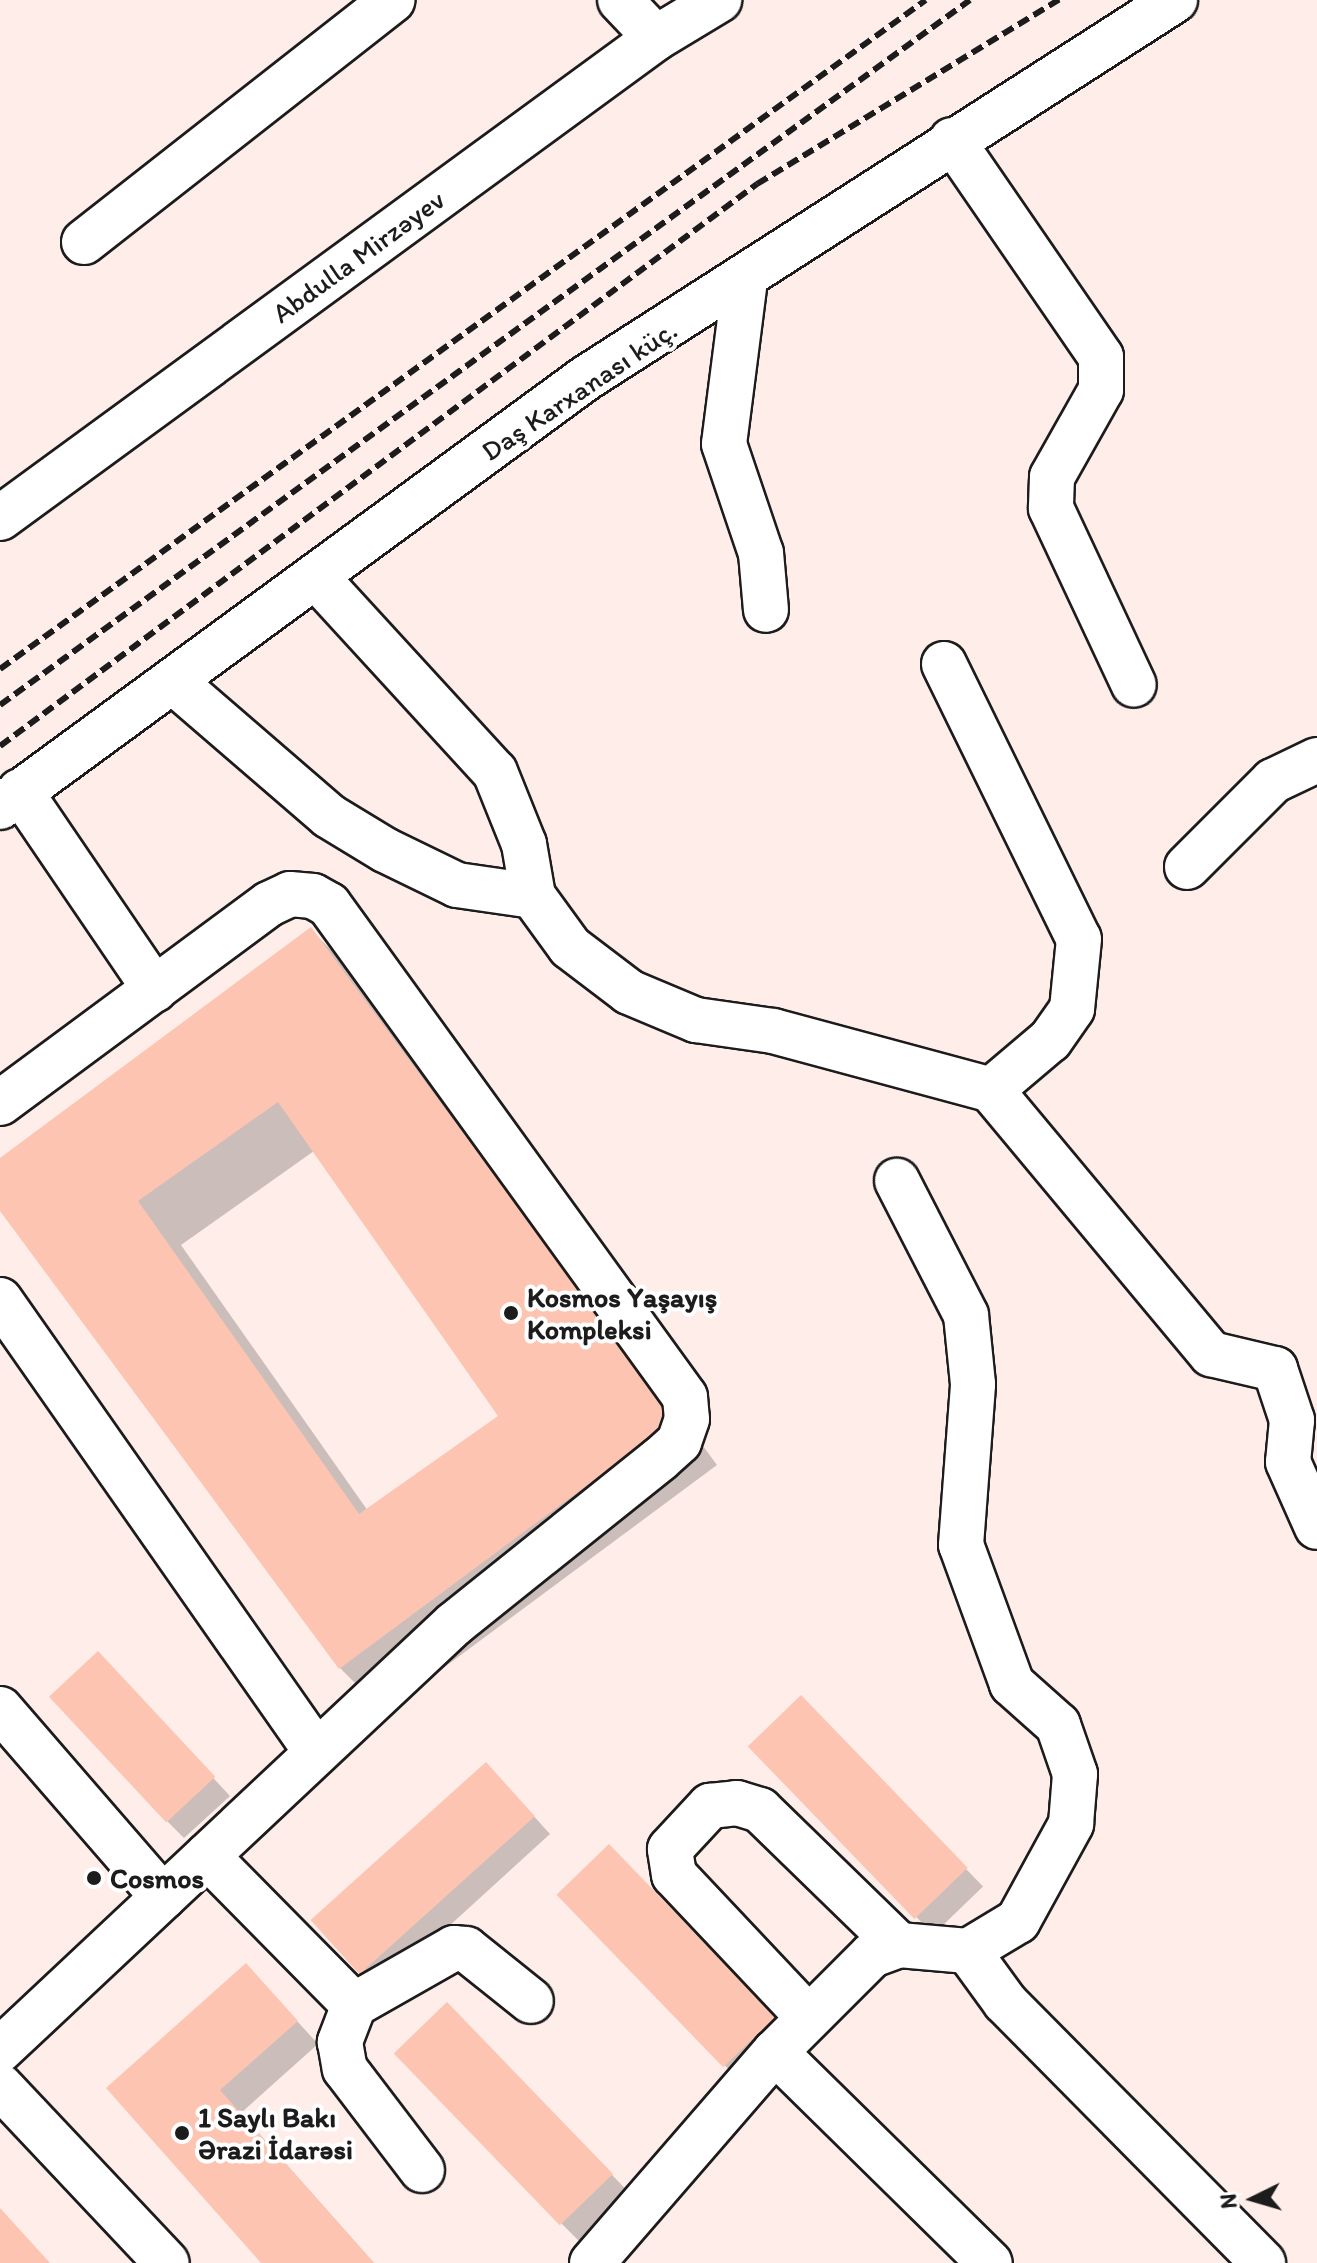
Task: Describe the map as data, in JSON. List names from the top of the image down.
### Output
{
  "streets": {
    "street": ["Abdulla Mirzəyev", "Daş Karxanası küç."]
  },
  "places": ["Kosmos Yaşayış Kompleksi", "Cosmos", "1 Saylı Bakı Ərazi İdarəsi"],
  "north": "left"
}
